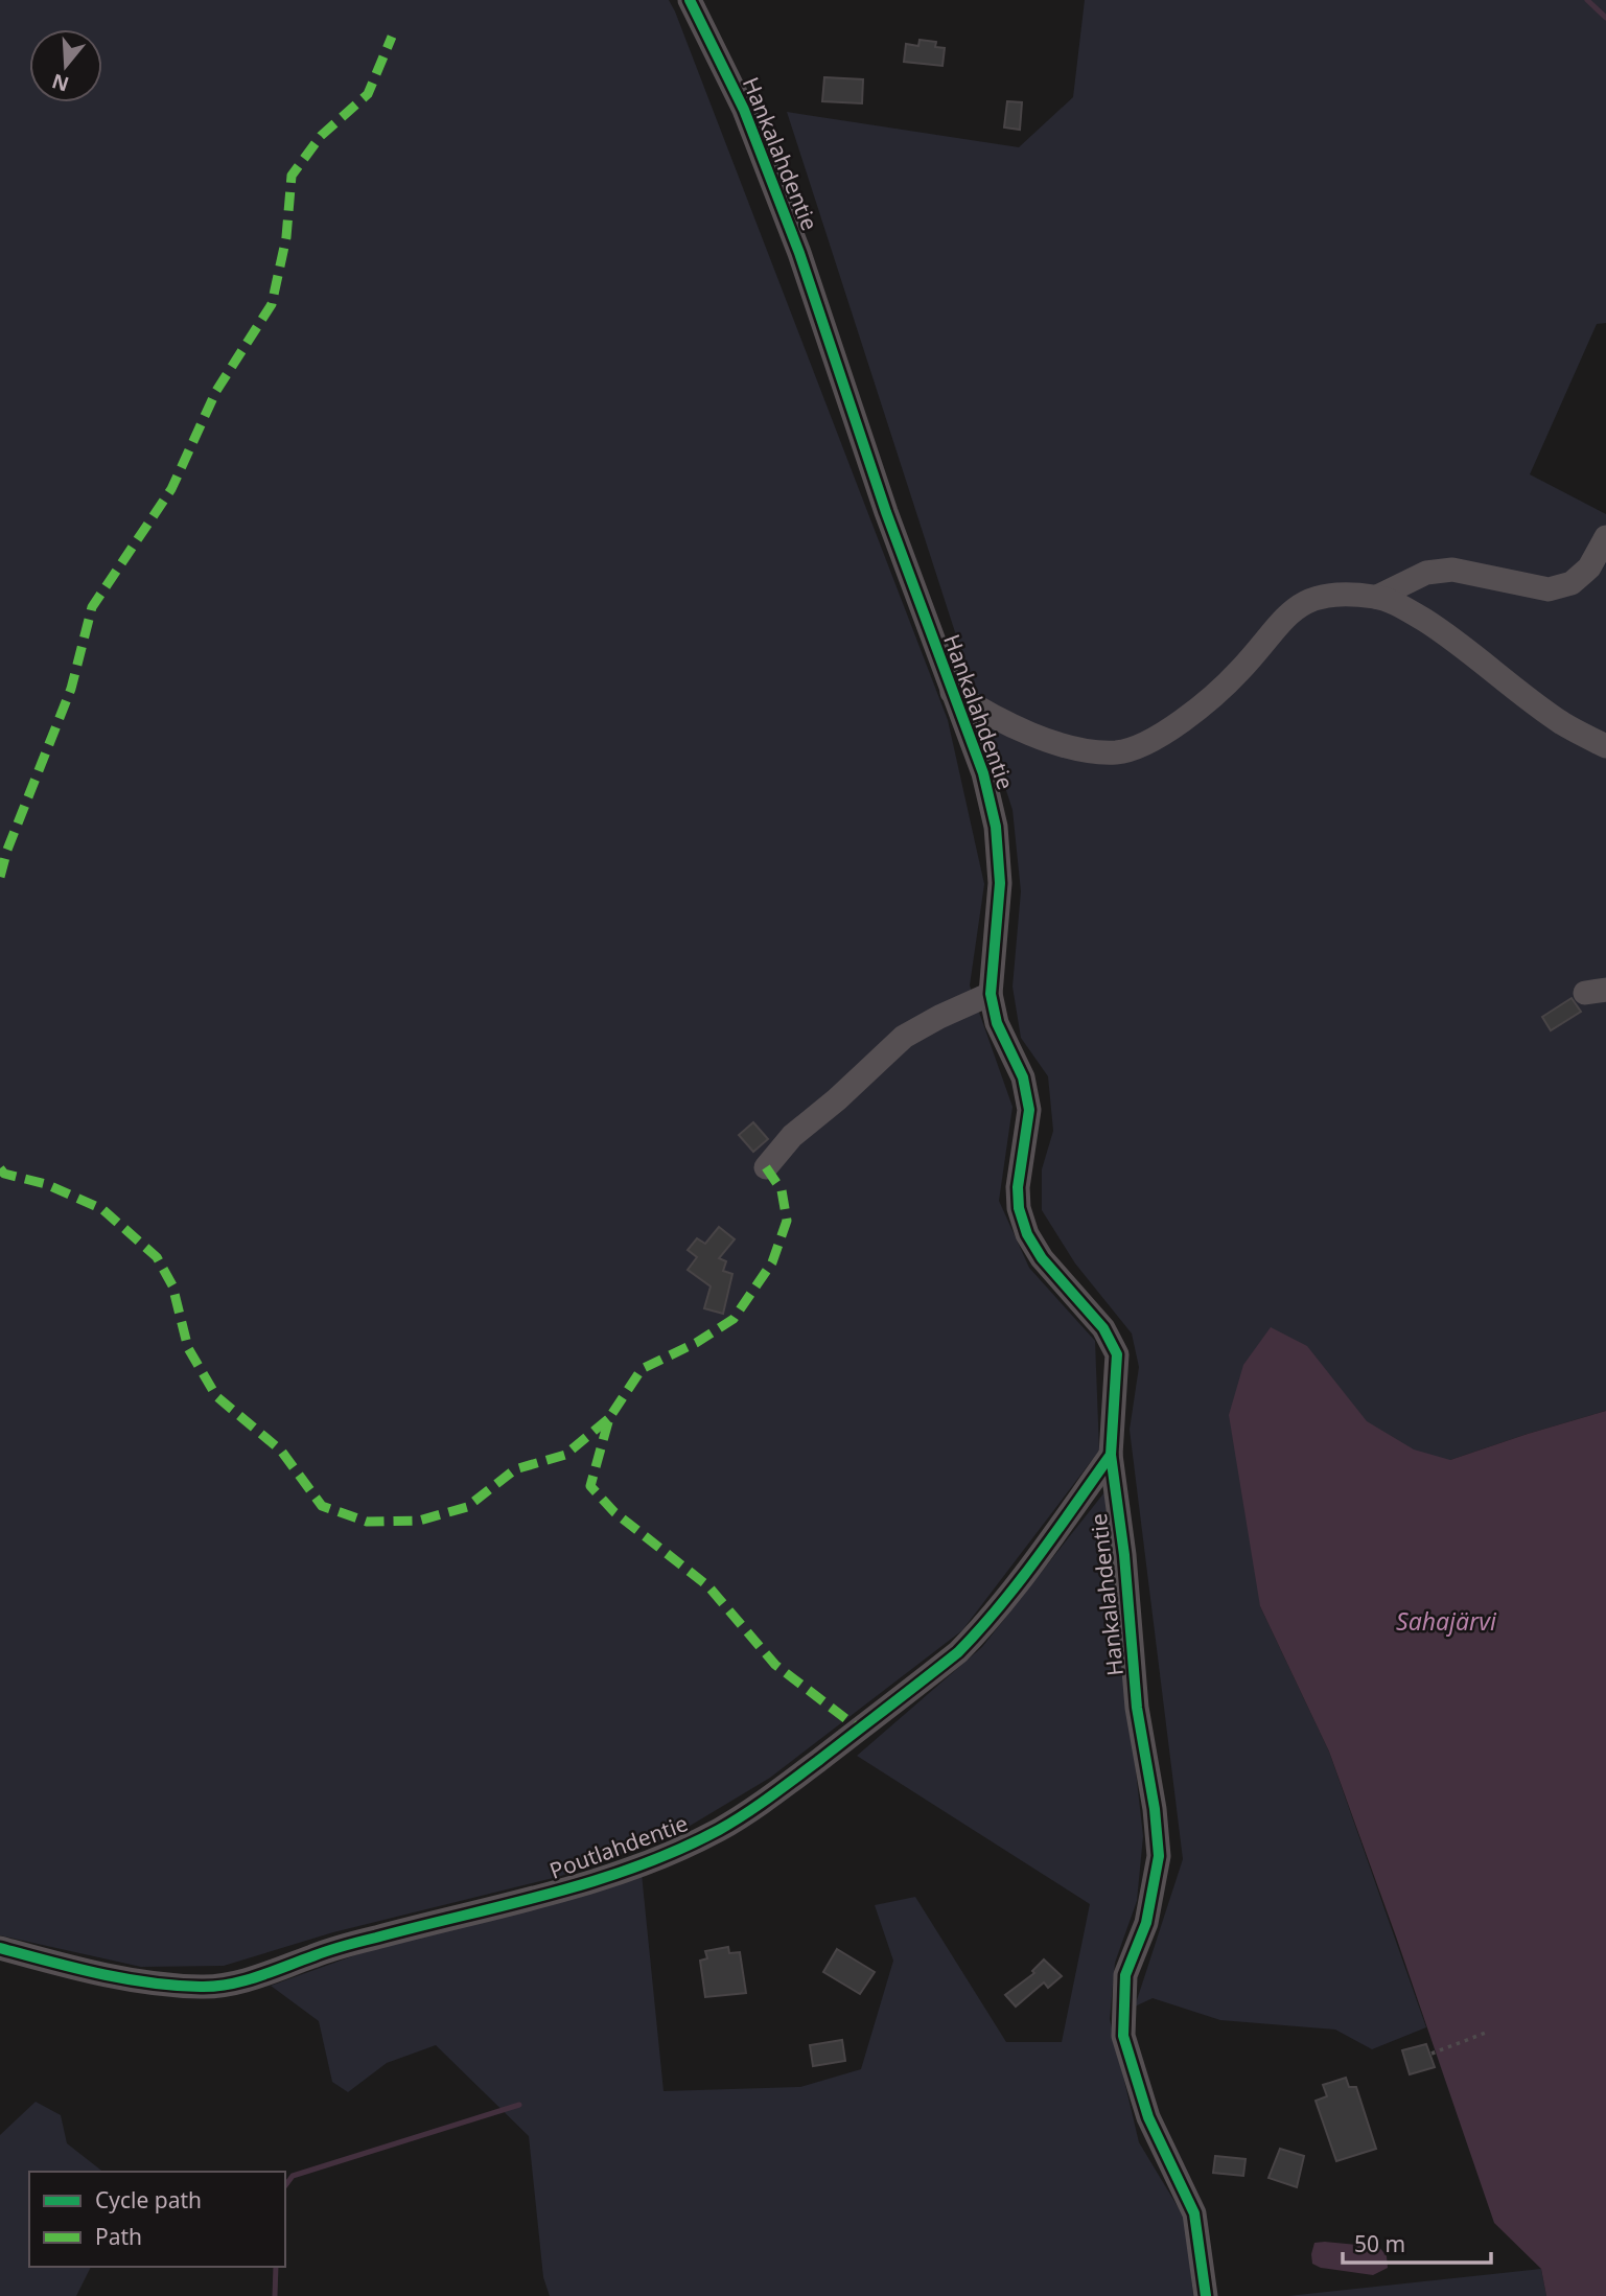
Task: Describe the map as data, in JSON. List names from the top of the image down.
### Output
{
  "streets": {
    "street": ["Hankalahdentie", "Poutlahdentie"]
  },
  "crossings": [
    ["Hankalahdentie", "Poutlahdentie"]
  ],
  "water": ["Sahajärvi"],
  "legend": ["Cycle path", "Path"],
  "scale_bar": "50 m",
  "north": "bottom"
}
